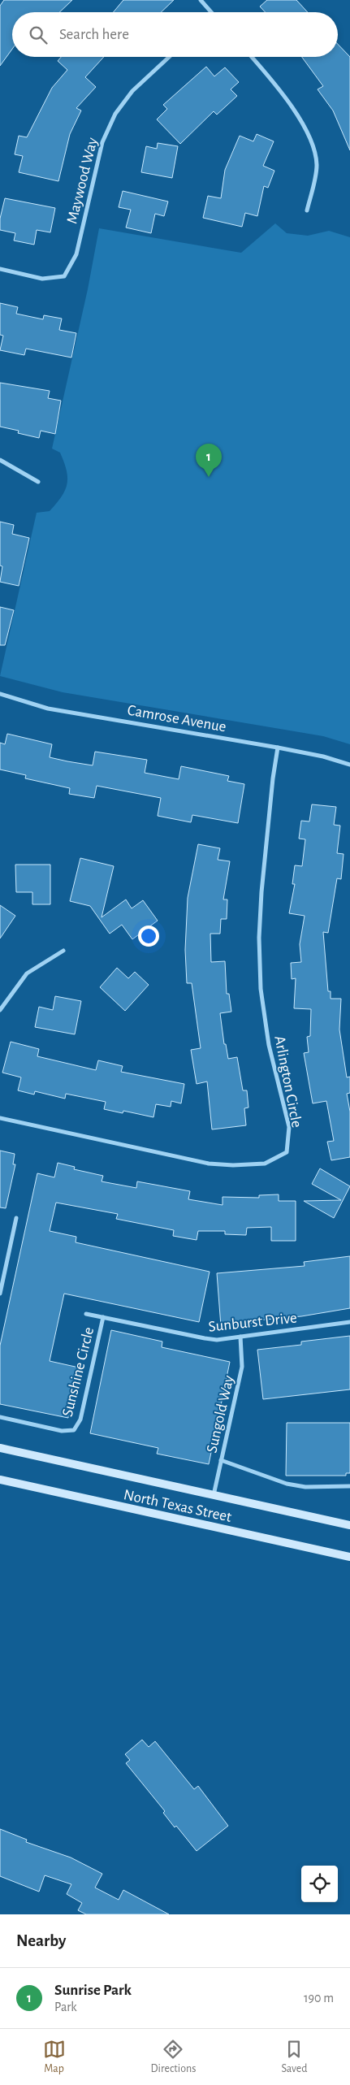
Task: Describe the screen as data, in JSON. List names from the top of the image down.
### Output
{
  "streets": {
    "main road": ["North Texas Street"],
    "street": [
      "Maywood Way",
      "Camrose Avenue",
      "Arlington Circle",
      "Sunburst Drive",
      "Sunshine Circle",
      "Sungold Way"
    ]
  },
  "crossings": [
    ["Camrose Avenue", "Arlington Circle"],
    ["Sunburst Drive", "Sunshine Circle"],
    ["Sunburst Drive", "Sungold Way"],
    ["Sungold Way", "North Texas Street"]
  ],
  "page": {
    "search": "Search here",
    "pins": "1",
    "heading": "Nearby",
    "list": [
      {
        "mark": "1",
        "name": "Sunrise Park",
        "note": "Park",
        "value": "190 m"
      }
    ],
    "nav": ["Map", "Directions", "Saved"]
  }
}
